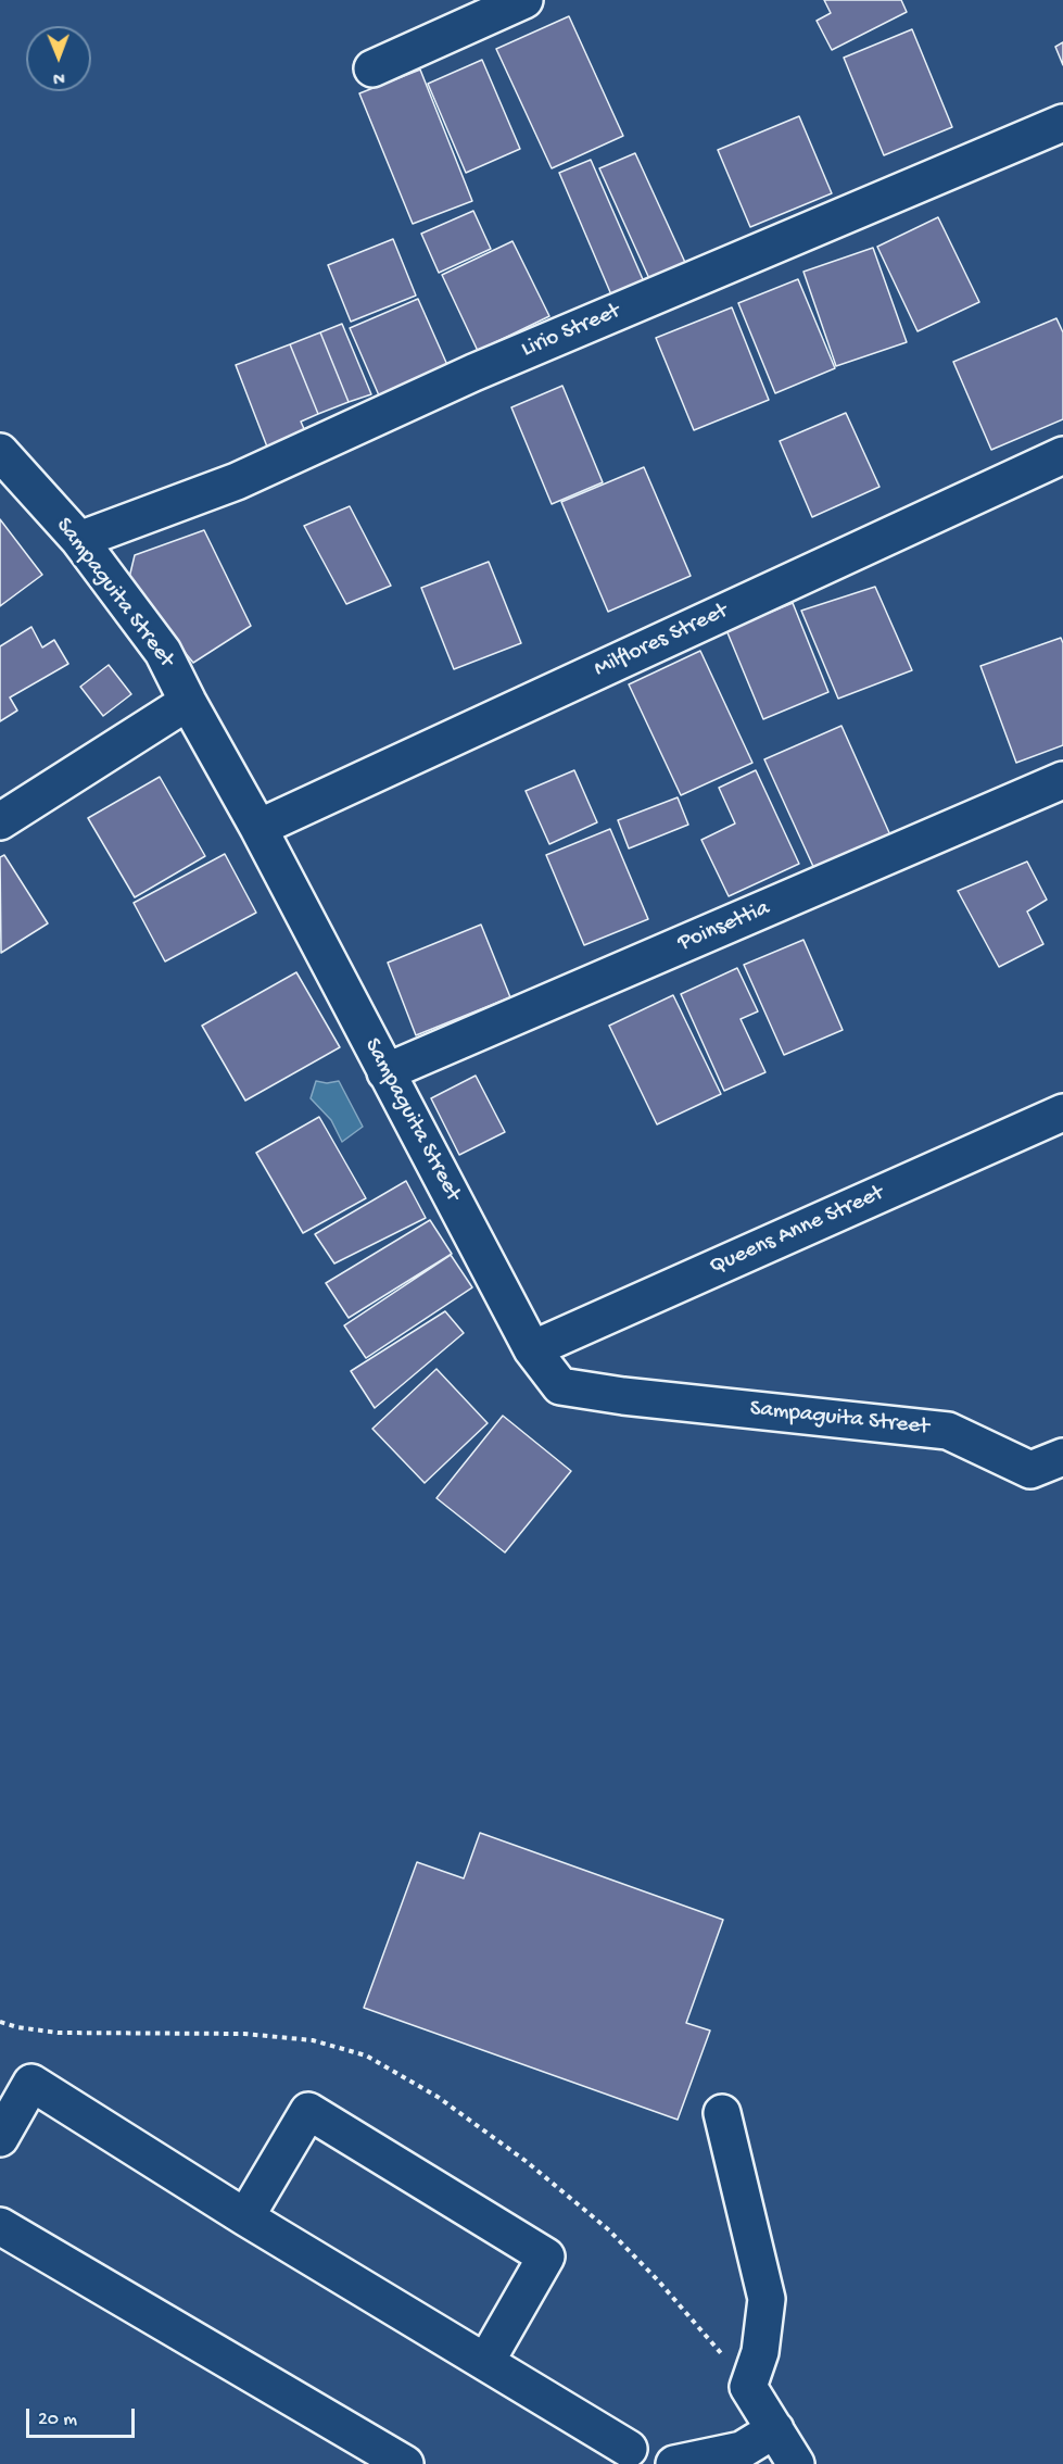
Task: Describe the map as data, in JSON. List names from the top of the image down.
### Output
{
  "streets": {
    "street": [
      "Lirio Street",
      "Sampaguita Street",
      "Milflores Street",
      "Poinsettia",
      "Queens Anne Street"
    ]
  },
  "crossings": [
    ["Lirio Street", "Sampaguita Street"],
    ["Sampaguita Street", "Milflores Street"],
    ["Sampaguita Street", "Poinsettia"],
    ["Sampaguita Street", "Queens Anne Street"]
  ],
  "scale_bar": "20 m",
  "north": "bottom"
}
